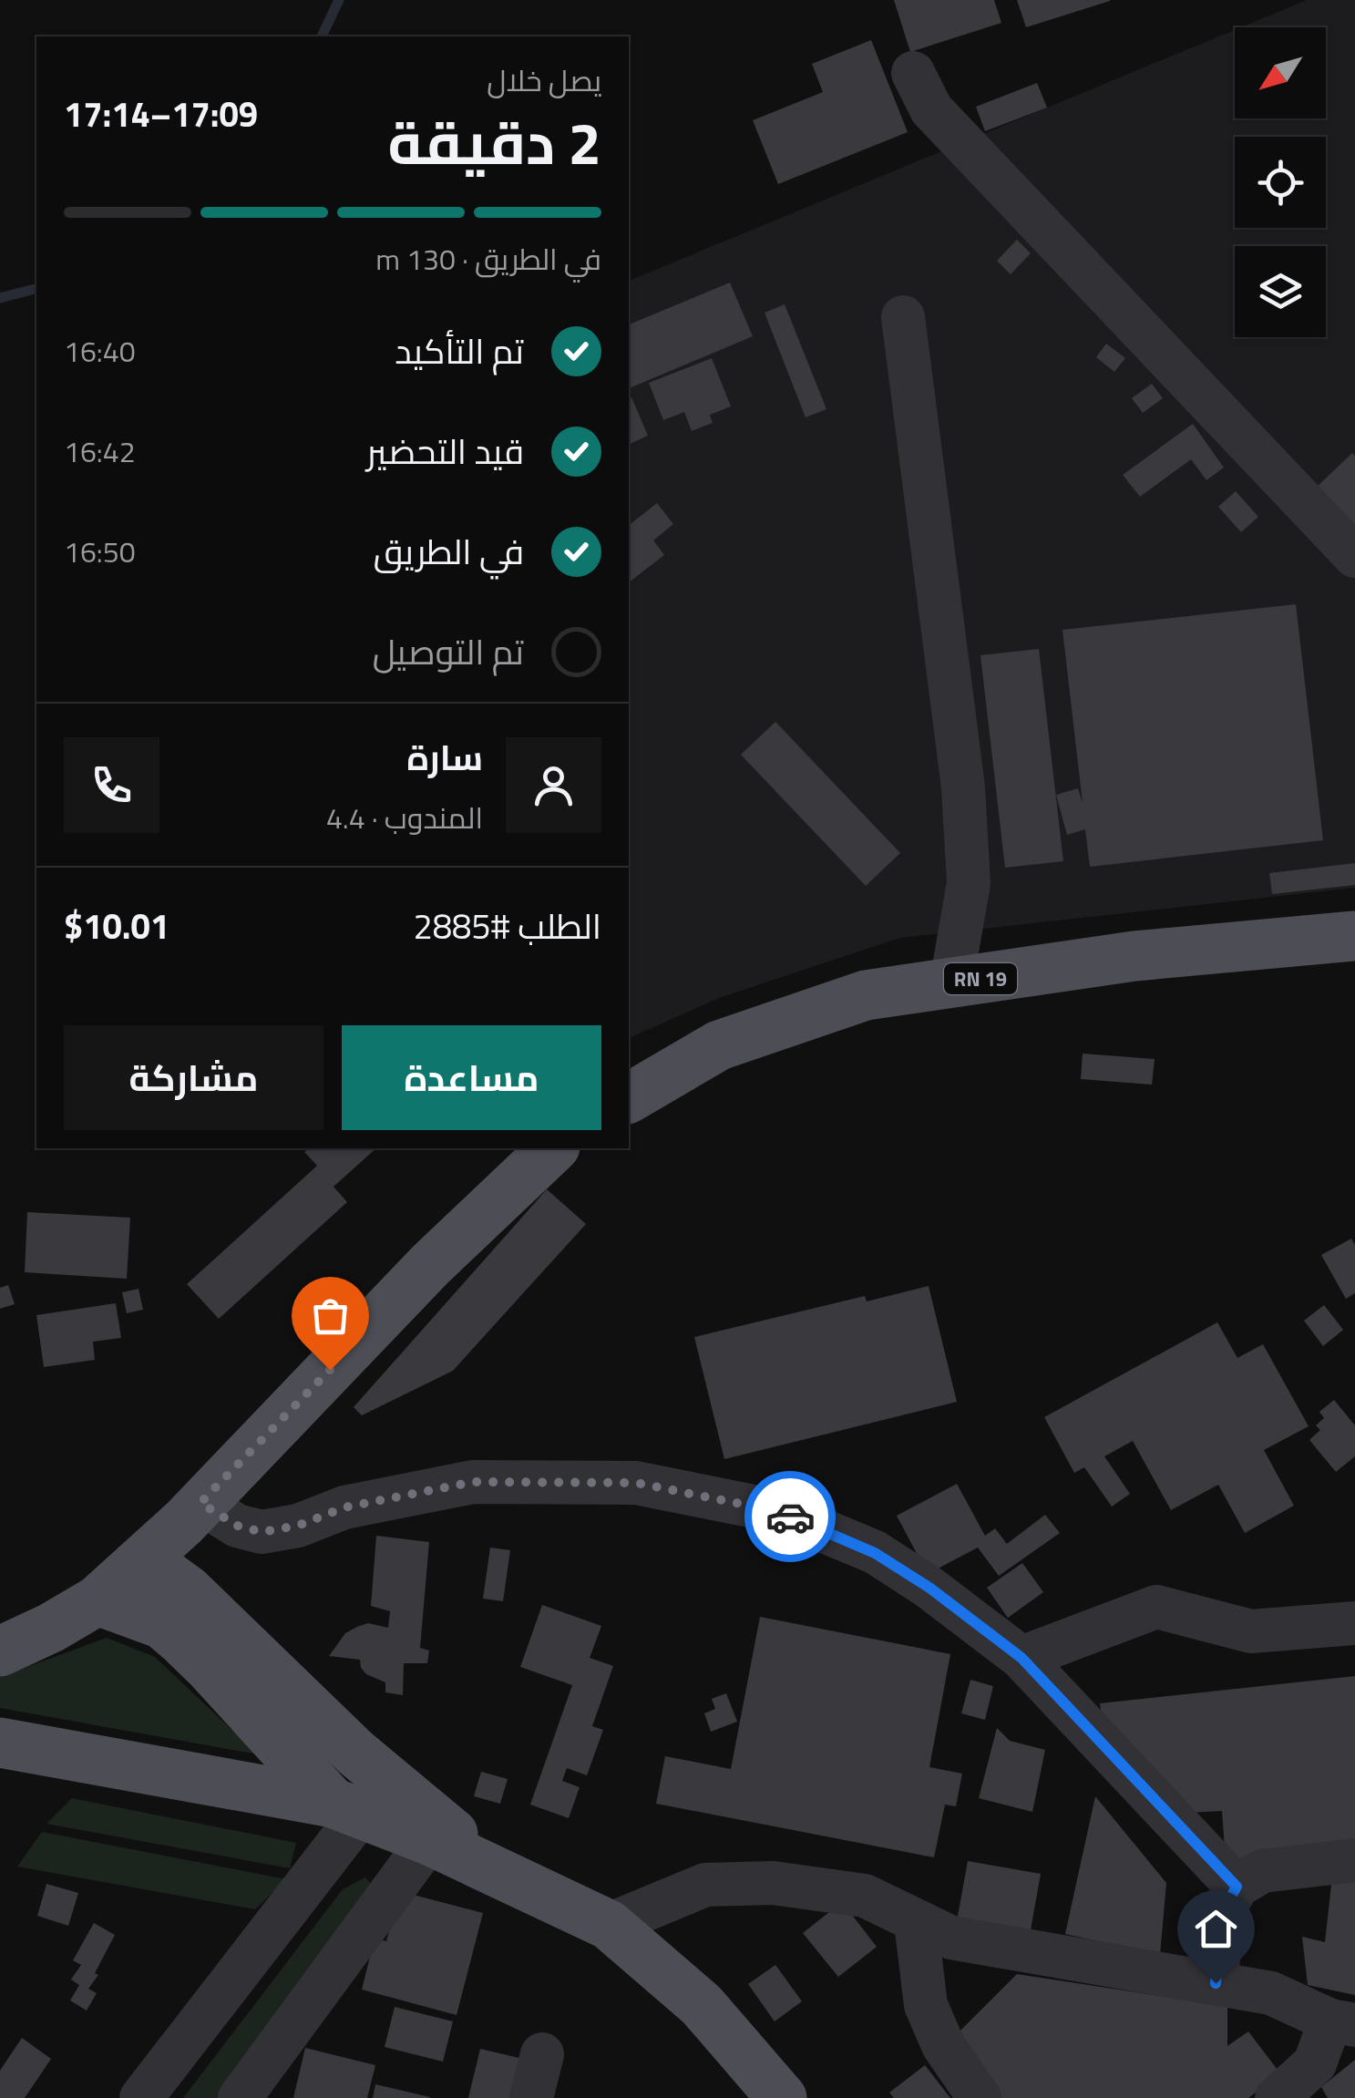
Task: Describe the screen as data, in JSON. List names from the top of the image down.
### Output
{
  "streets": {
    "main road": ["RN 19"]
  },
  "north": "bottom left",
  "page": {
    "heading": ["2 دقيقة", "يصل خلال", "17:09–17:14"],
    "panel": [
      "سارة",
      "المندوب · 4.4",
      "الطلب #2885",
      "$10.01"
    ],
    "bar": "في الطريق · 130 m",
    "list": [
      ["تم التأكيد", "16:40"],
      ["قيد التحضير", "16:42"],
      ["في الطريق", "16:50"],
      "تم التوصيل"
    ],
    "buttons": ["مساعدة", "مشاركة"]
  }
}
